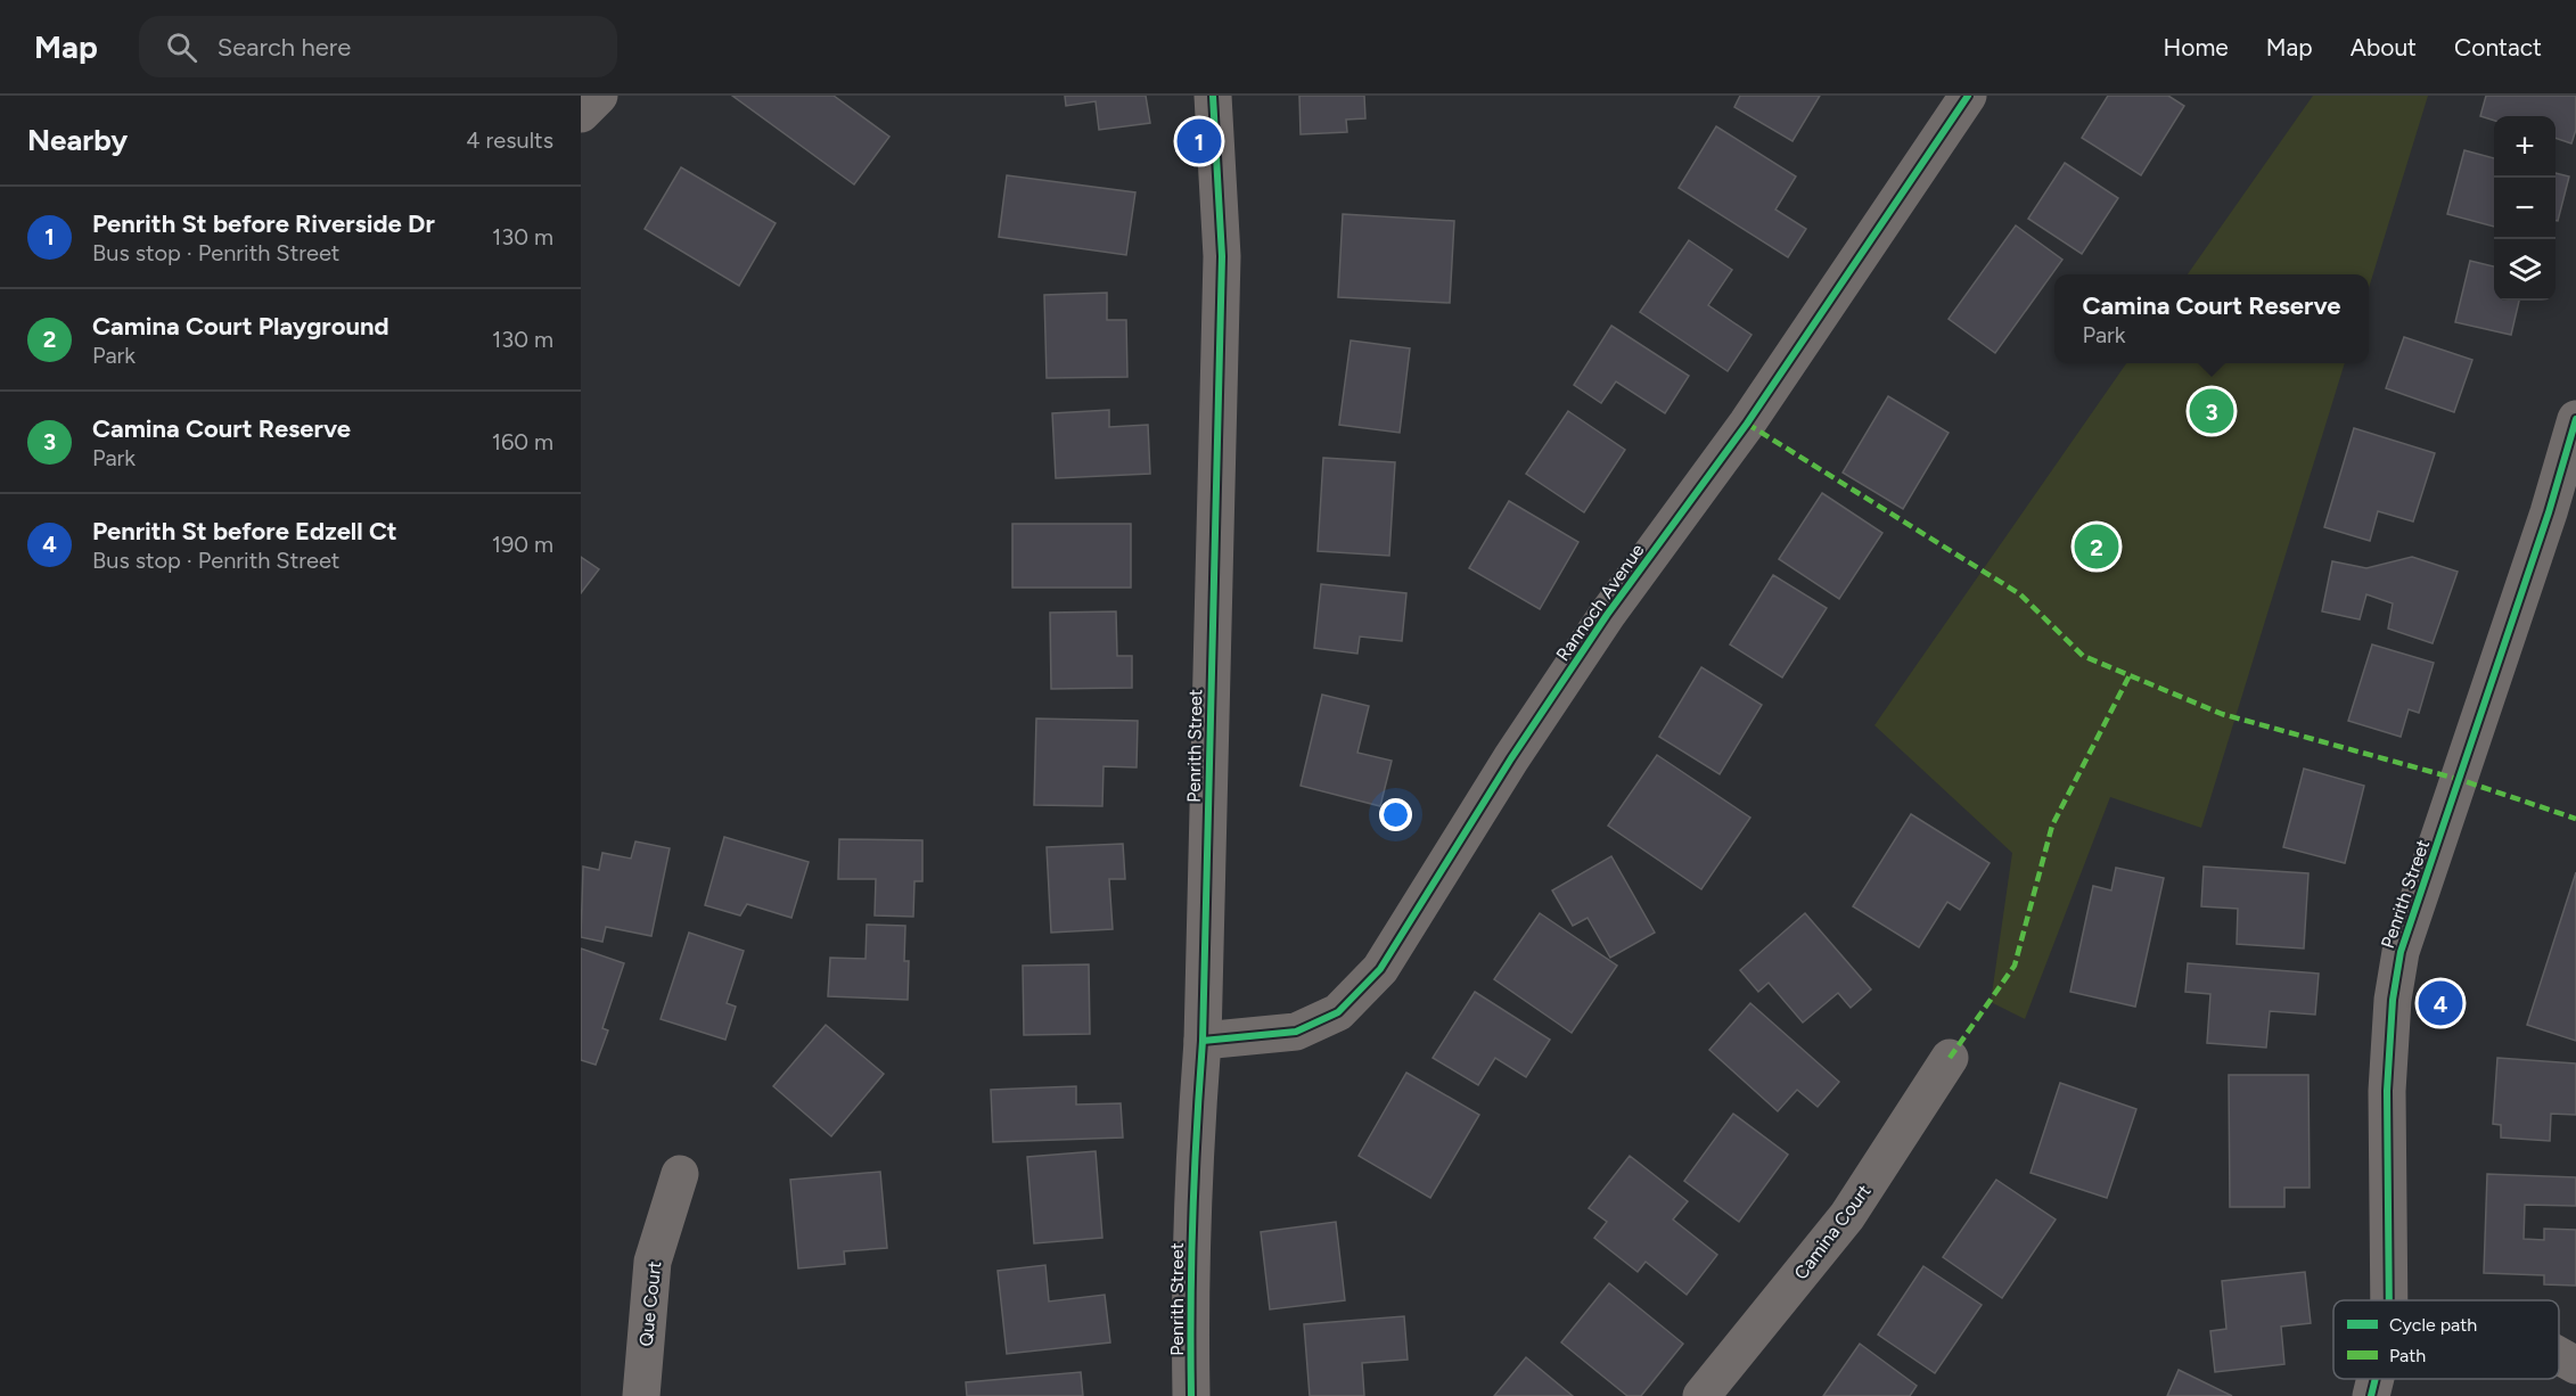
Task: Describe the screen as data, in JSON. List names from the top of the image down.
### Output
{
  "streets": {
    "street": [
      "Rannoch Avenue",
      "Penrith Street",
      "Camina Court",
      "Que Court"
    ]
  },
  "crossings": [
    ["Rannoch Avenue", "Penrith Street"]
  ],
  "legend": ["Cycle path", "Path"],
  "page": {
    "header": "Map",
    "search": "Search here",
    "nav": [
      "Home",
      "Map",
      "About",
      "Contact"
    ],
    "heading": ["Nearby", "4 results"],
    "map_buttons": ["+", "−"],
    "pins": [
      "1",
      "3",
      "2",
      "4"
    ],
    "list": [
      {
        "mark": "1",
        "name": "Penrith St before Riverside Dr",
        "note": "Bus stop · Penrith Street",
        "value": "130 m"
      },
      {
        "mark": "2",
        "name": "Camina Court Playground",
        "note": "Park",
        "value": "130 m"
      },
      {
        "mark": "3",
        "name": "Camina Court Reserve",
        "note": "Park",
        "value": "160 m"
      },
      {
        "mark": "4",
        "name": "Penrith St before Edzell Ct",
        "note": "Bus stop · Penrith Street",
        "value": "190 m"
      }
    ],
    "popup": ["Camina Court Reserve", "Park"]
  }
}
